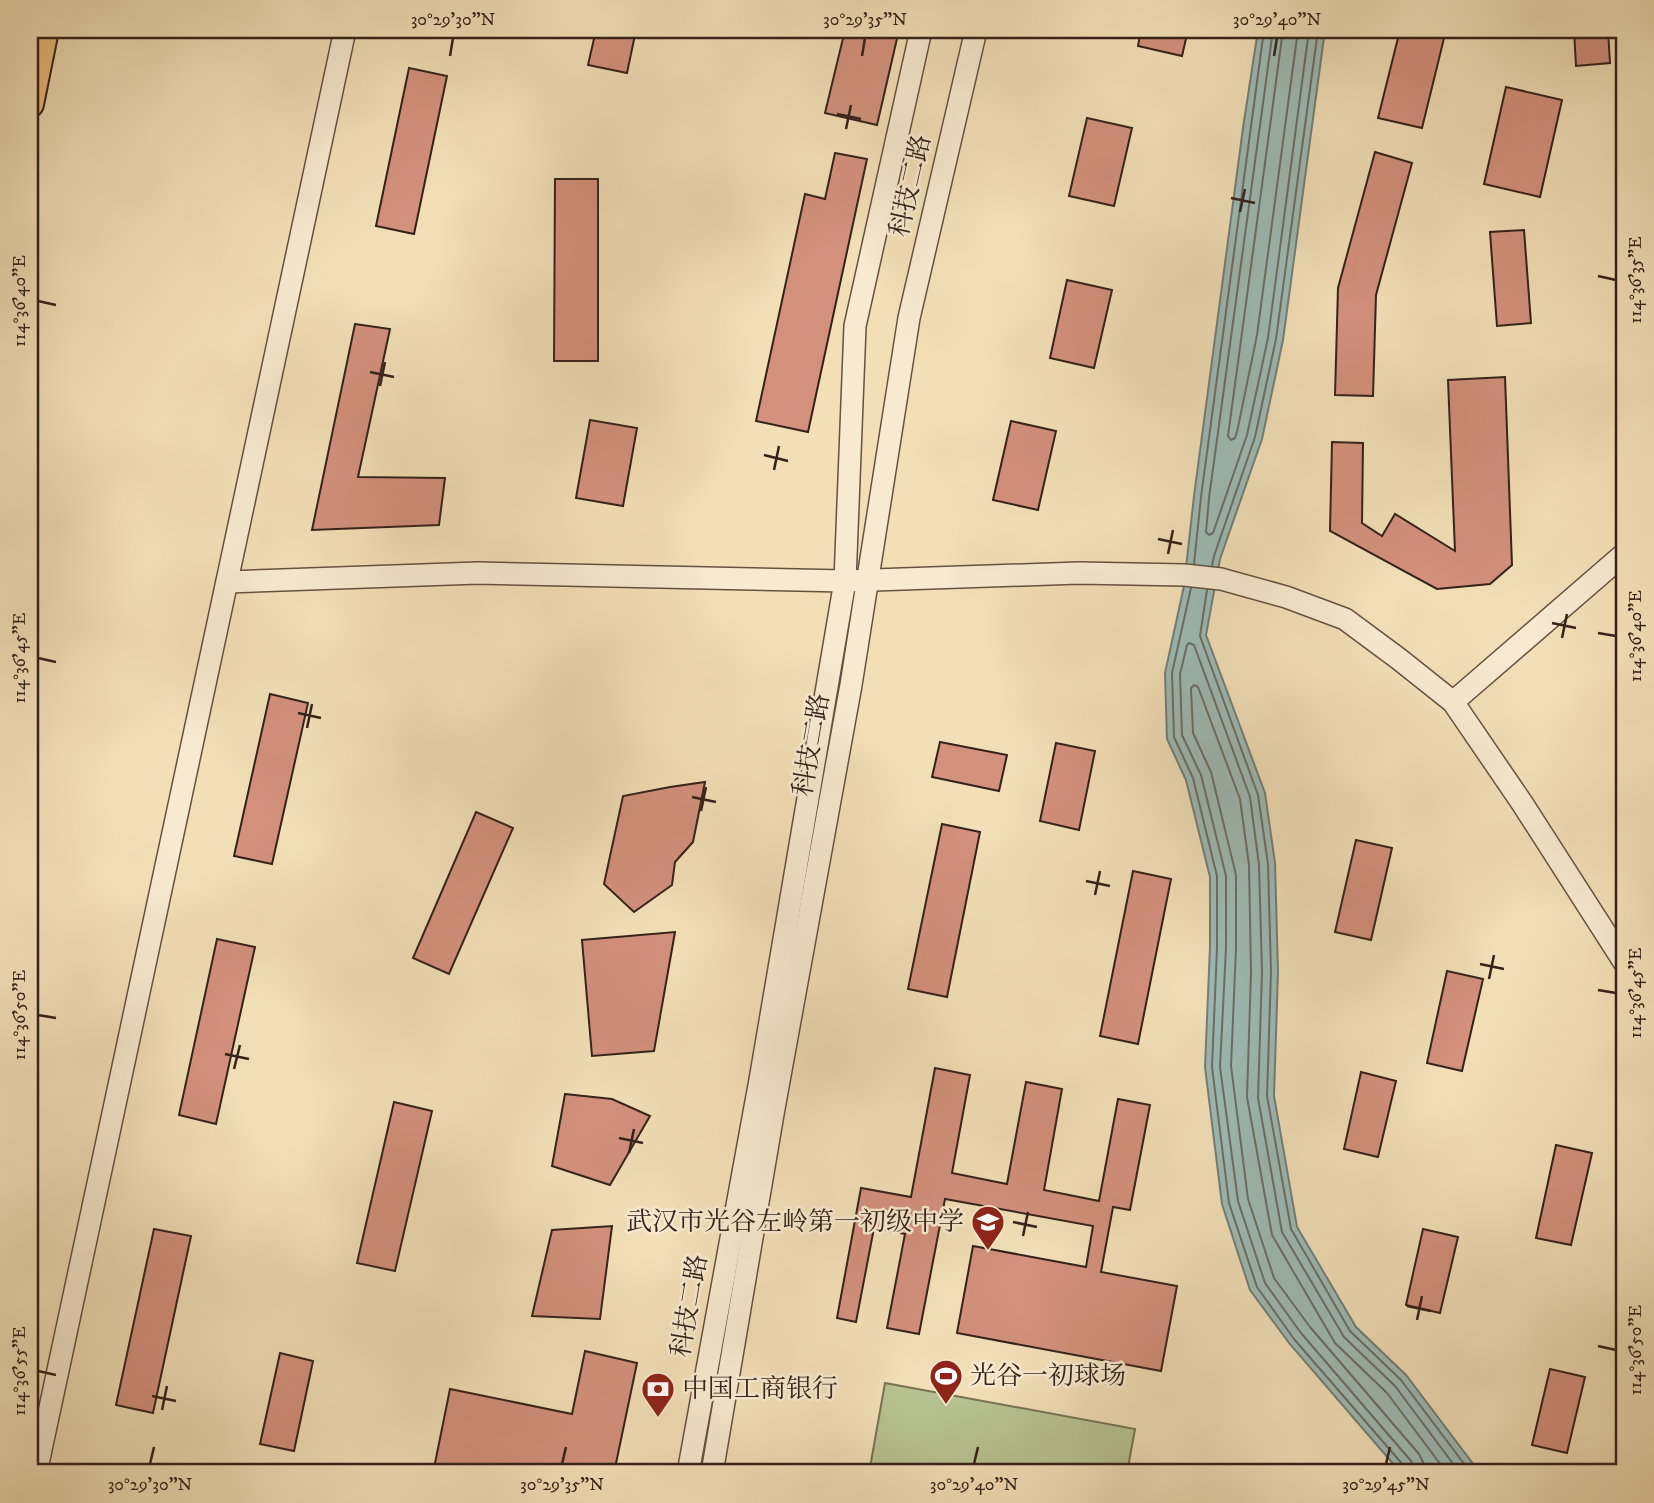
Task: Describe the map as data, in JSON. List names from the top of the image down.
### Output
{
  "streets": {
    "street": ["科技二路"]
  },
  "places": {
    "school or university": ["武汉市光谷左岭第一初级中学"],
    "sports": ["光谷一初球场"],
    "bank": ["中国工商银行"]
  },
  "coordinates": [
    "30°29'30\"N",
    "30°29'35\"N",
    "30°29'40\"N",
    "114°36'35\"E",
    "114°36'40\"E",
    "114°36'45\"E",
    "114°36'50\"E",
    "114°36'55\"E",
    "30°29'45\"N"
  ]
}
